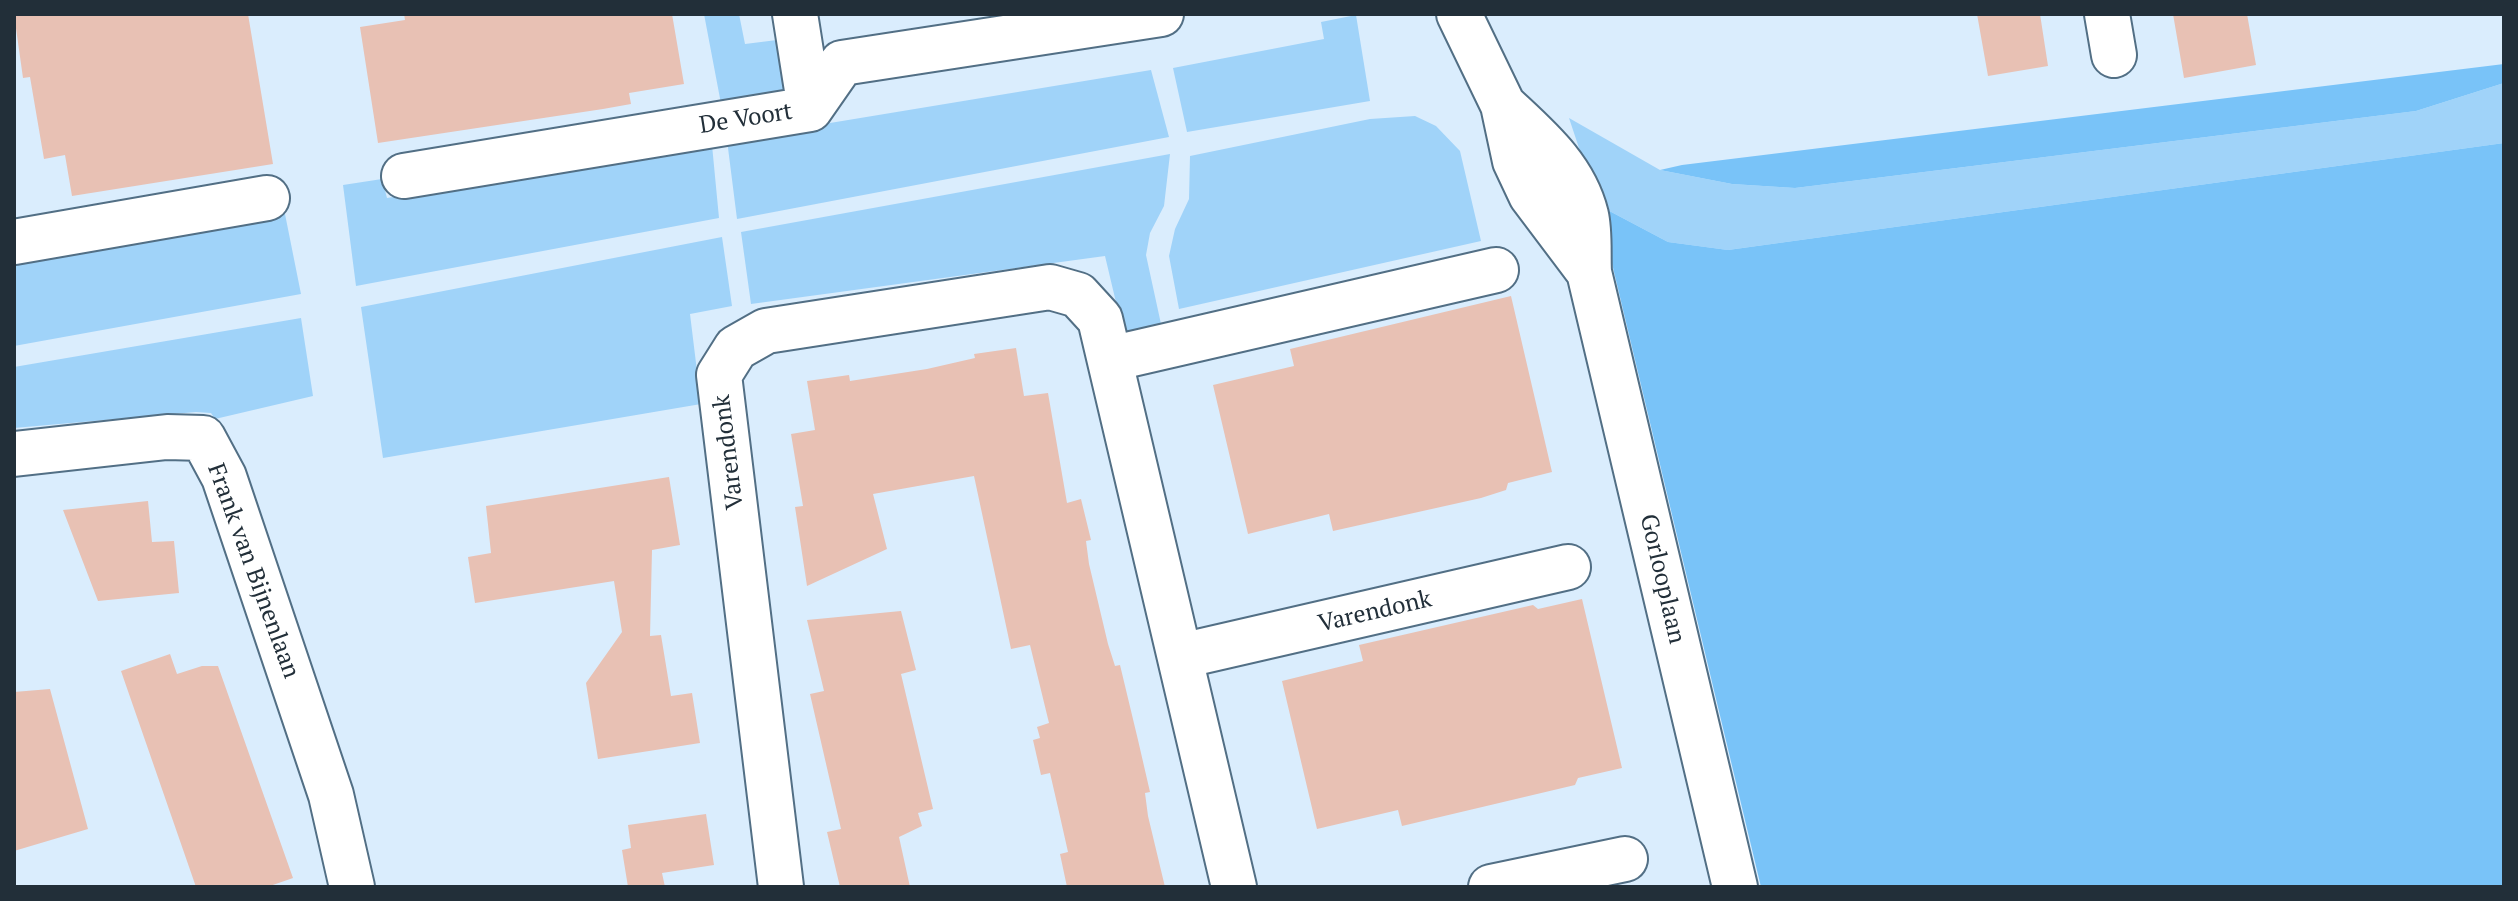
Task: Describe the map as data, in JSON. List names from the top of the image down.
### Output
{
  "streets": {
    "street": [
      "De Voort",
      "Varendonk",
      "Frank van Bijnenlaan",
      "Gorlooplaan"
    ]
  }
}
